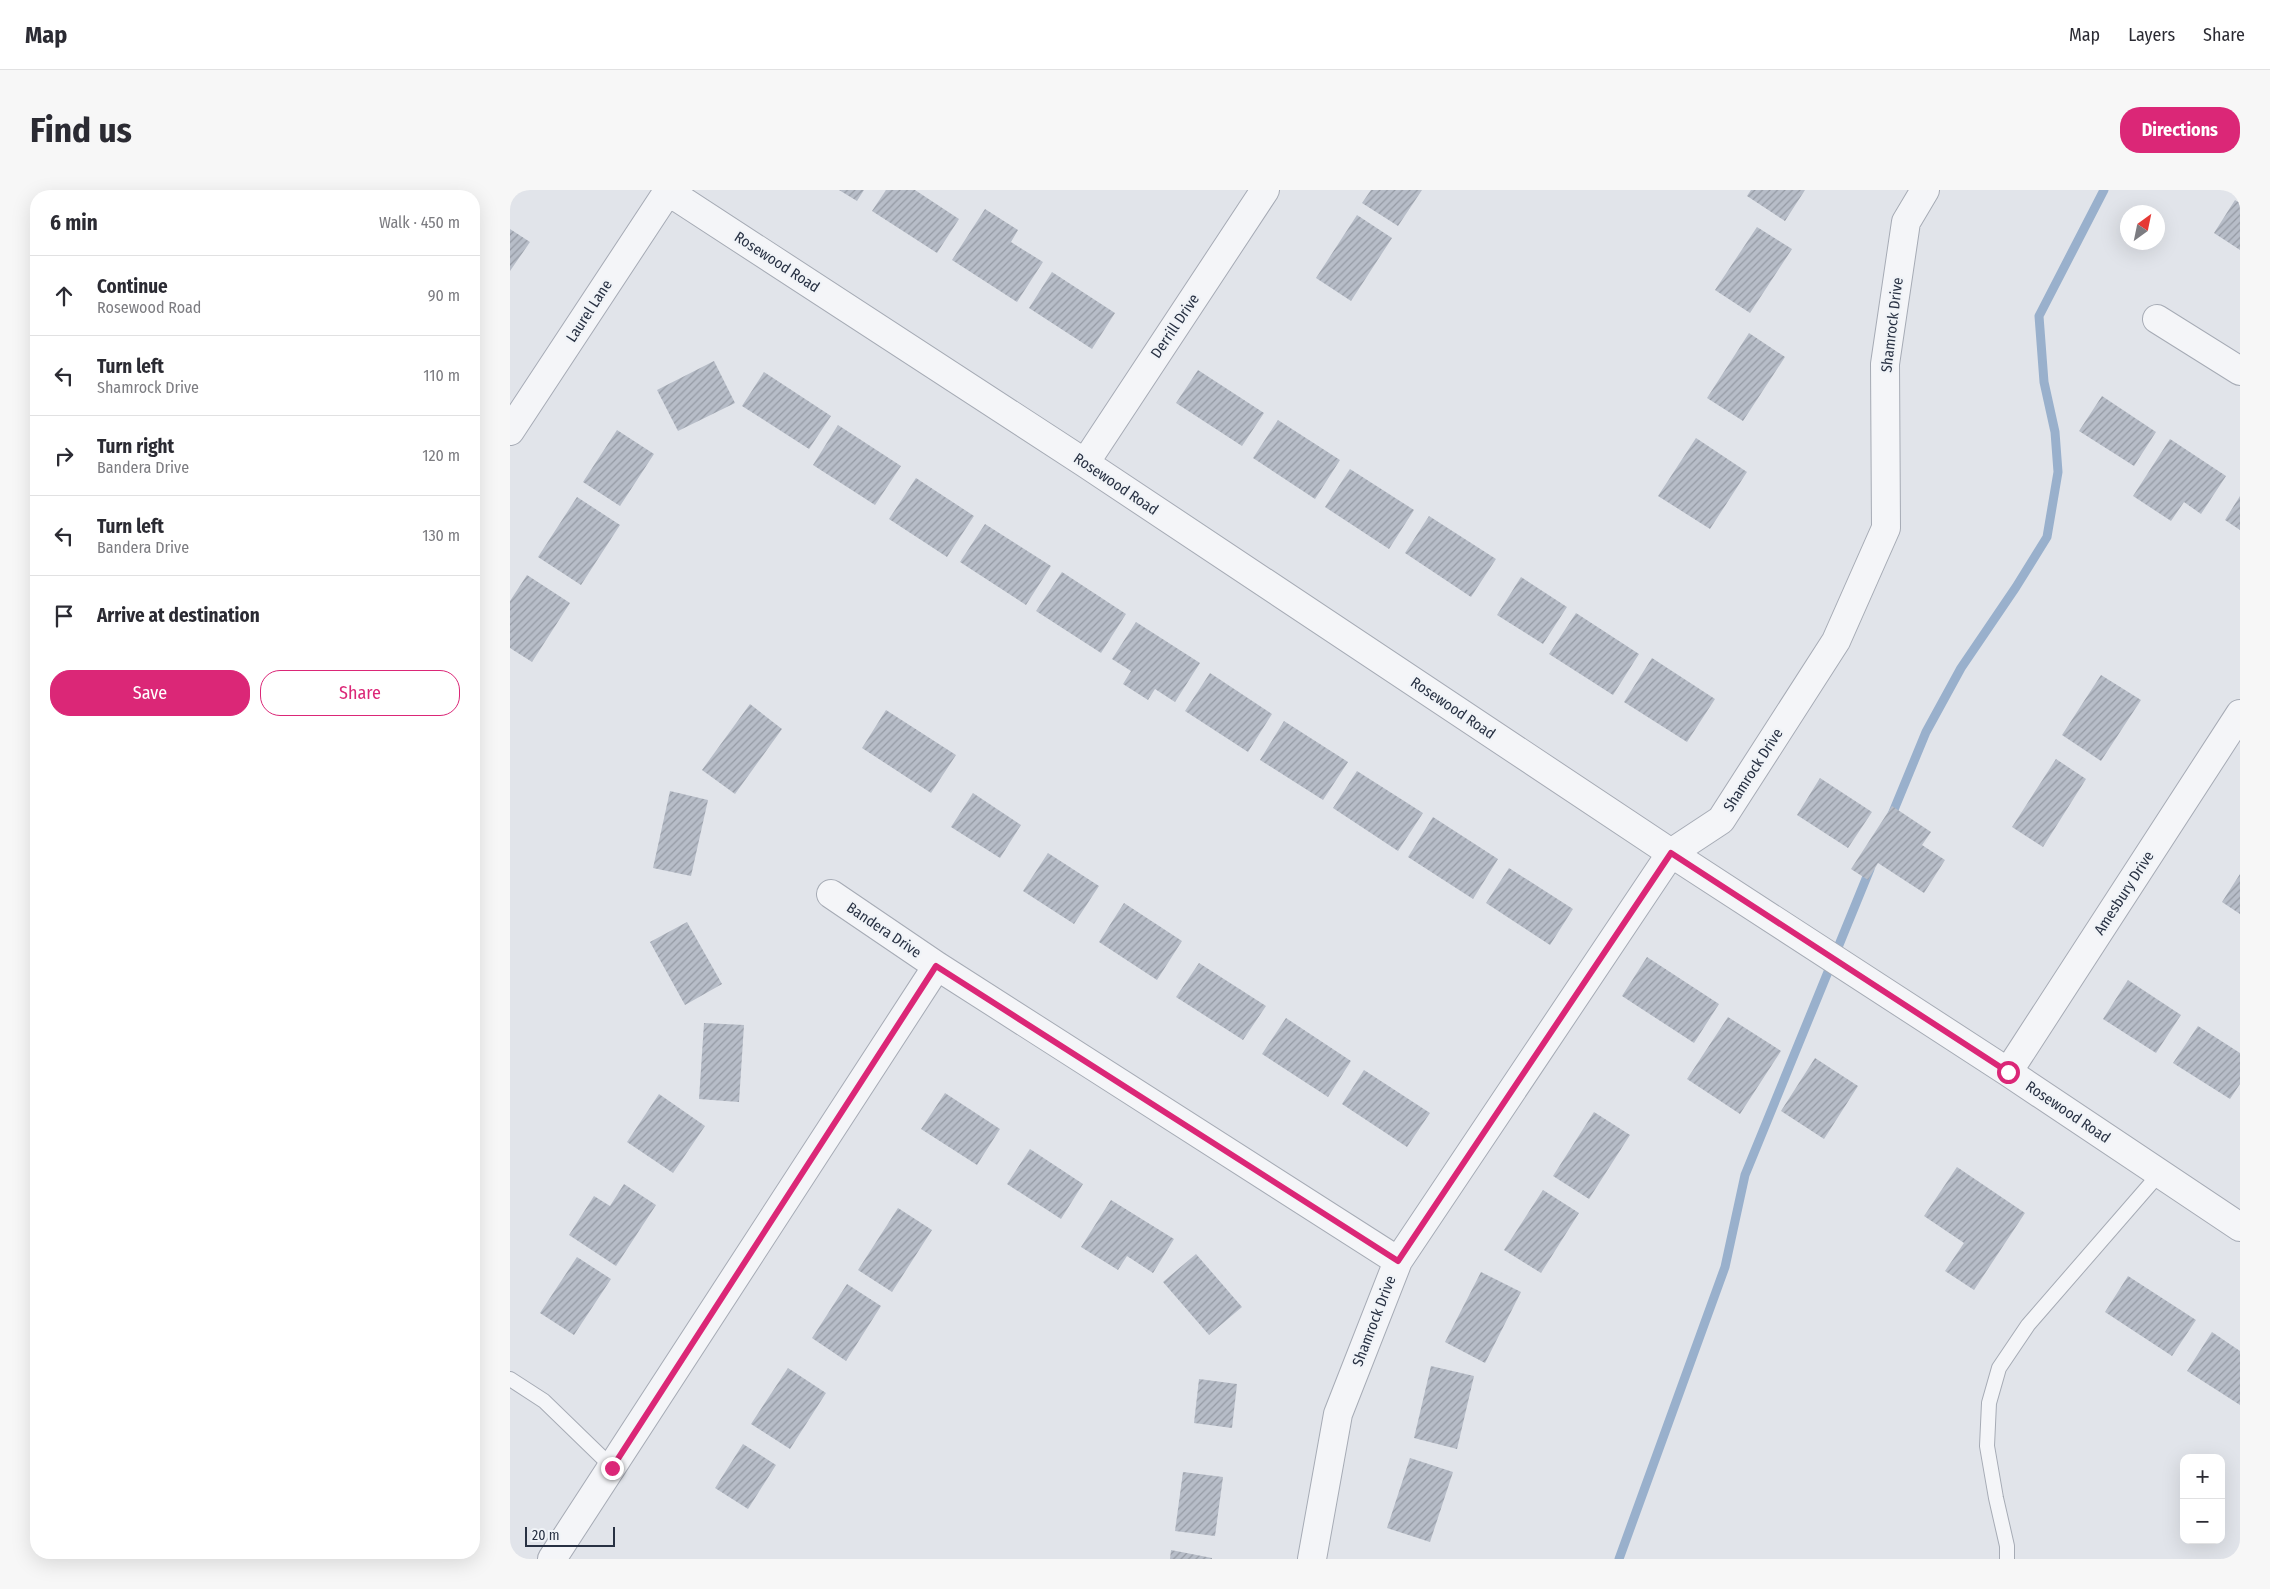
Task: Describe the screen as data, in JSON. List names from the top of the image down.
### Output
{
  "streets": {
    "street": [
      "Rosewood Road",
      "Laurel Lane",
      "Shamrock Drive",
      "Derrill Drive",
      "Amesbury Drive",
      "Bandera Drive"
    ]
  },
  "crossings": [
    ["Rosewood Road", "Laurel Lane"],
    ["Rosewood Road", "Shamrock Drive"],
    ["Rosewood Road", "Derrill Drive"],
    ["Rosewood Road", "Amesbury Drive"],
    ["Shamrock Drive", "Bandera Drive"]
  ],
  "scale_bar": "20 m",
  "north": "top right",
  "page": {
    "header": "Map",
    "nav": ["Map", "Layers", "Share"],
    "buttons": [
      "Directions",
      ["Save", "Share"]
    ],
    "title": "Find us",
    "heading": ["6 min", "Walk · 450 m"],
    "list": [
      ["Continue", "Rosewood Road", "90 m"],
      ["Turn left", "Shamrock Drive", "110 m"],
      ["Turn right", "Bandera Drive", "120 m"],
      ["Turn left", "Bandera Drive", "130 m"],
      "Arrive at destination"
    ],
    "map_buttons": ["+", "−"],
    "scale": "20 m"
  }
}
